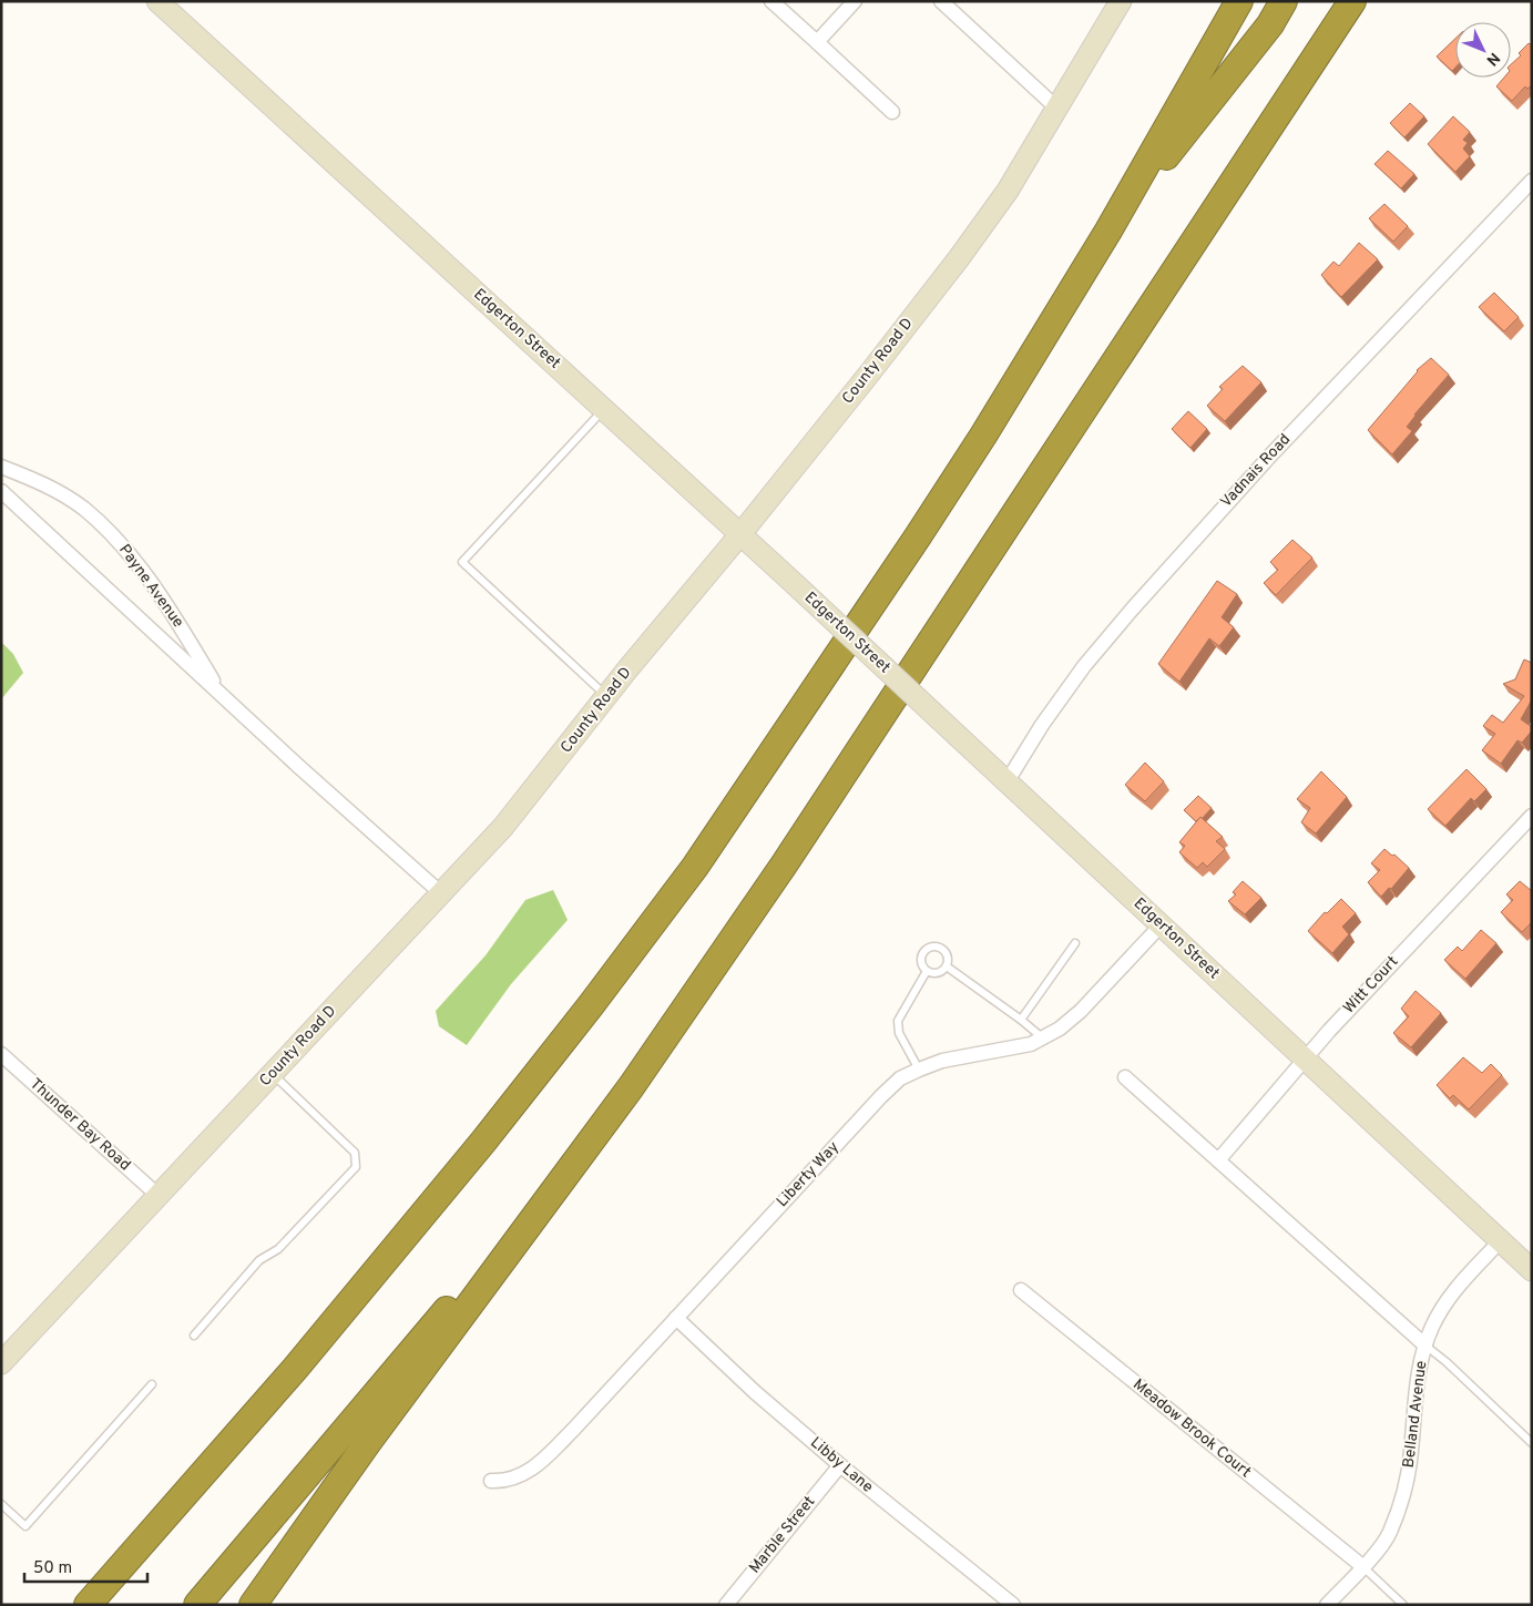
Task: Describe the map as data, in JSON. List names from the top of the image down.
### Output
{
  "streets": {
    "street": [
      "Edgerton Street",
      "County Road D",
      "Vadnais Road",
      "Payne Avenue",
      "Witt Court",
      "Thunder Bay Road",
      "Liberty Way",
      "Belland Avenue",
      "Meadow Brook Court",
      "Libby Lane",
      "Marble Street"
    ]
  },
  "crossings": [
    ["Edgerton Street", "County Road D"],
    ["Edgerton Street", "Vadnais Road"],
    ["Edgerton Street", "Witt Court"],
    ["Edgerton Street", "Liberty Way"],
    ["Edgerton Street", "Belland Avenue"],
    ["County Road D", "Payne Avenue"],
    ["County Road D", "Thunder Bay Road"],
    ["Liberty Way", "Libby Lane"],
    ["Belland Avenue", "Meadow Brook Court"],
    ["Libby Lane", "Marble Street"]
  ],
  "scale_bar": "50 m",
  "north": "bottom right"
}
